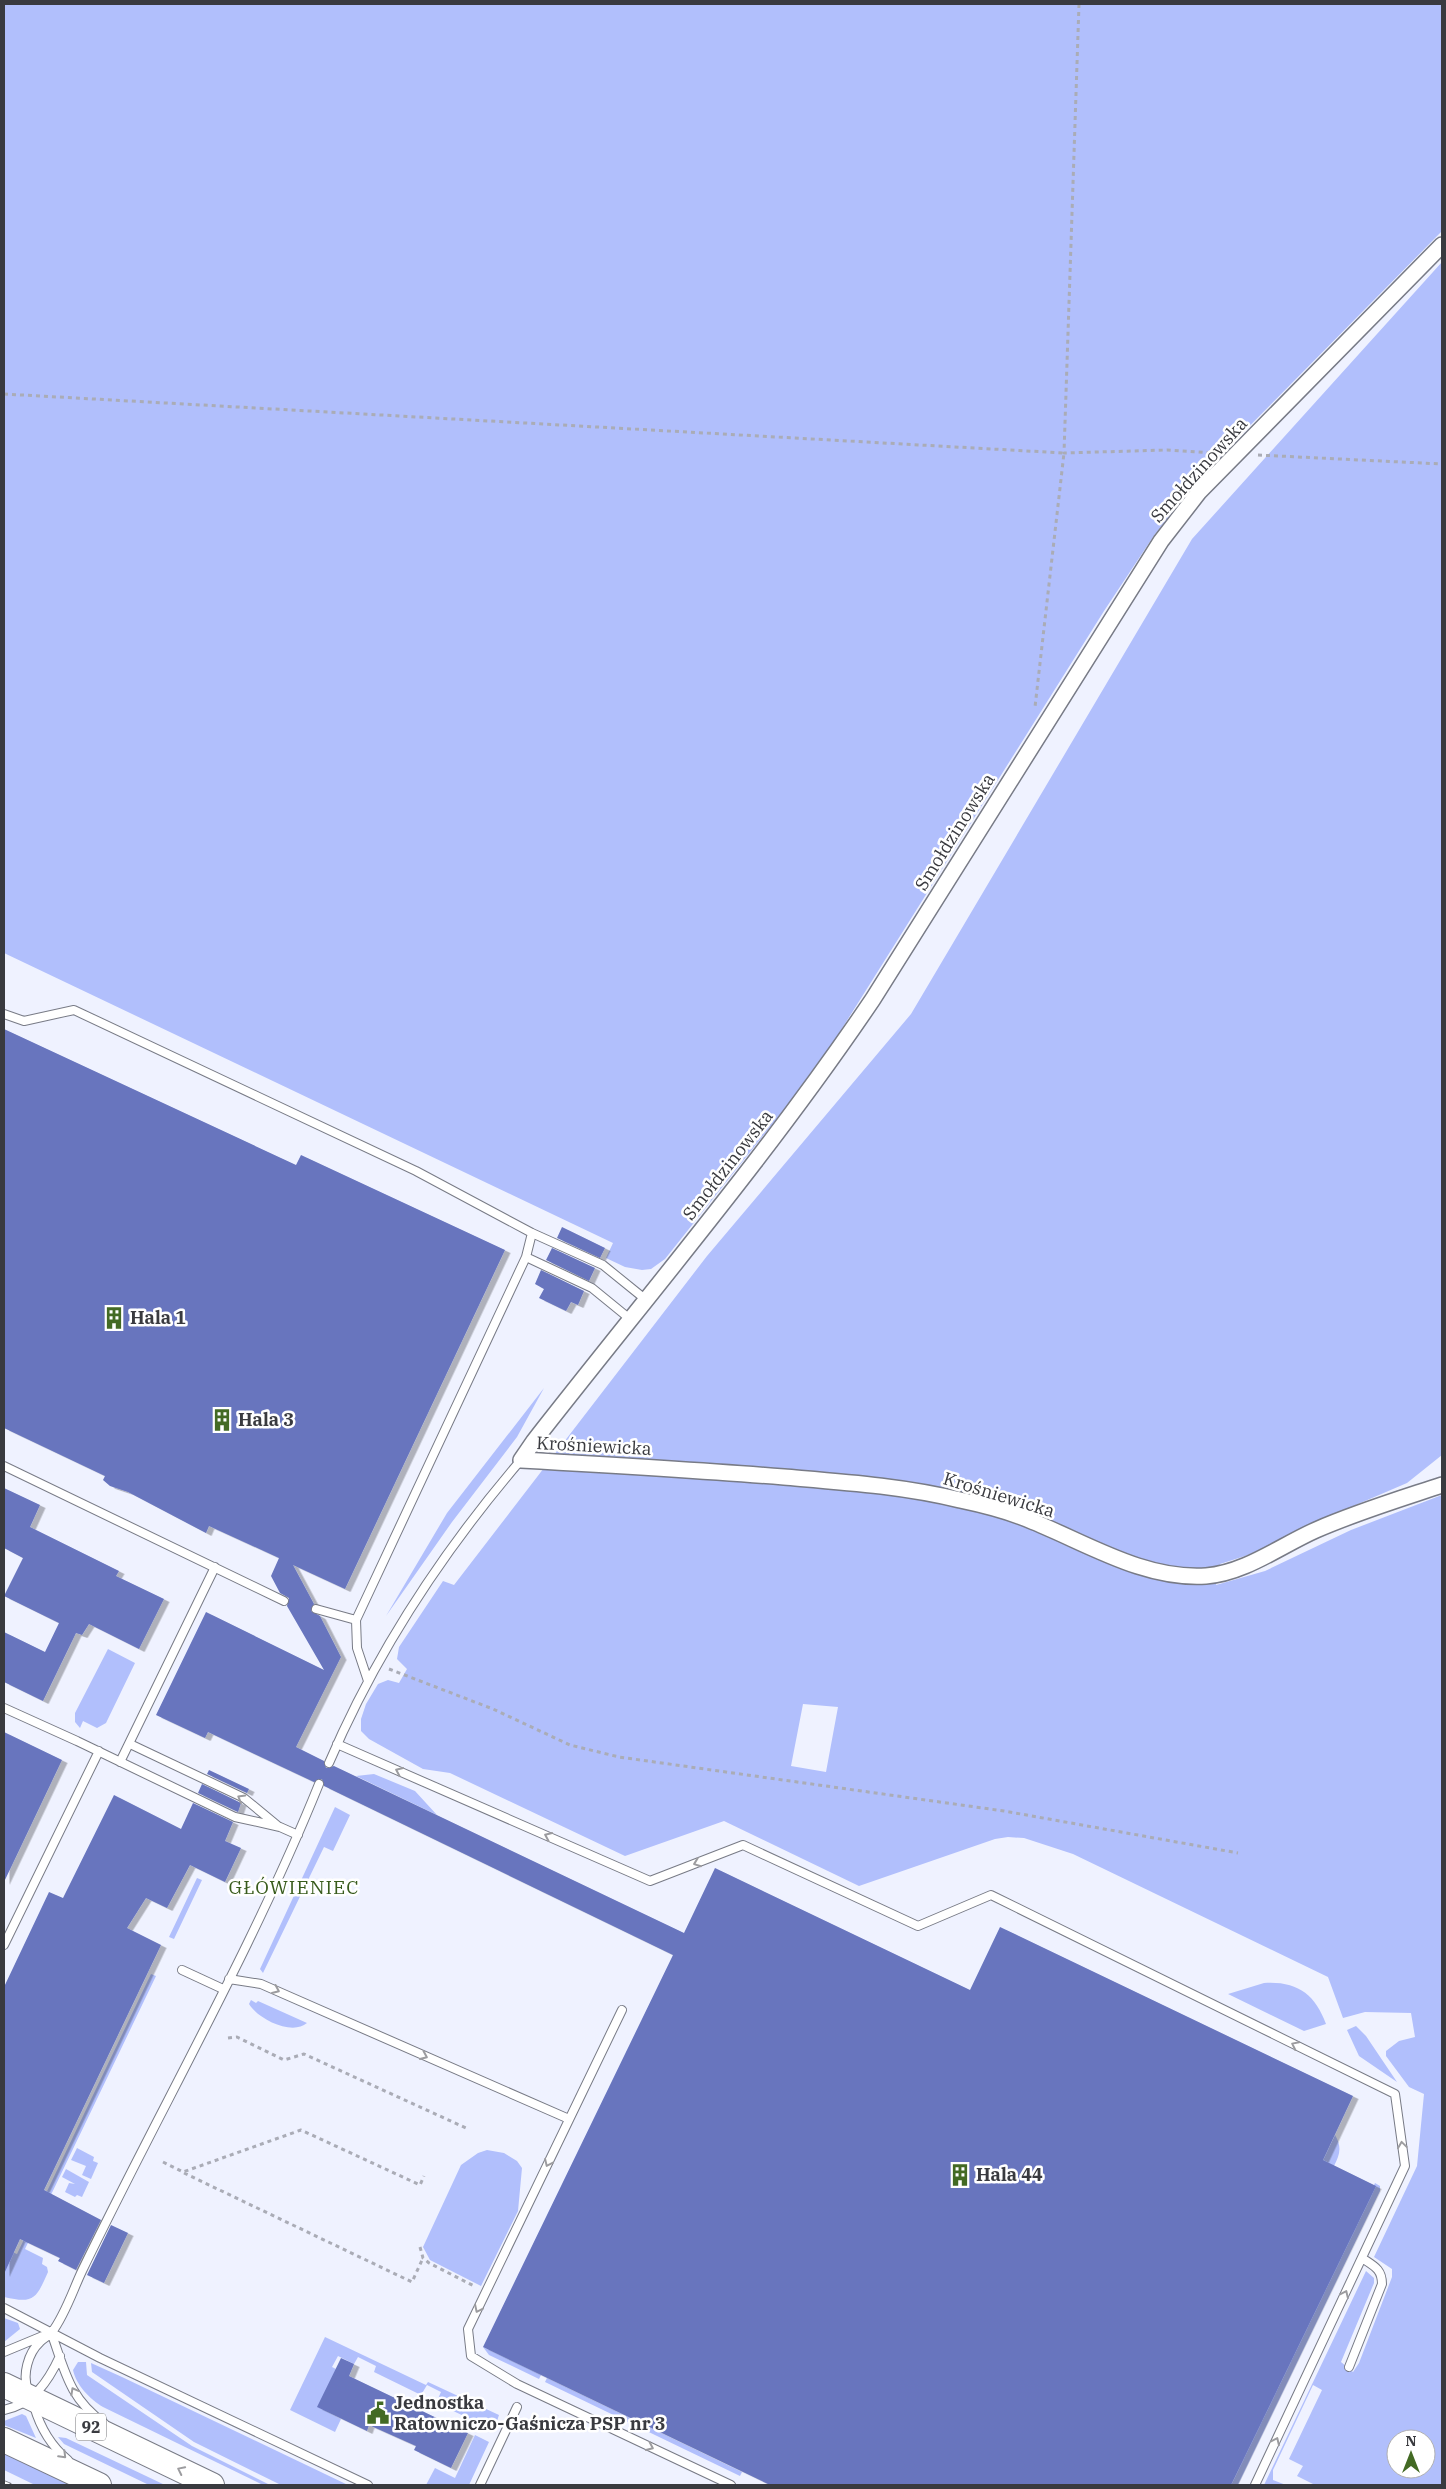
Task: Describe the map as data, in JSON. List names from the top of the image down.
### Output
{
  "streets": {
    "main road": ["92"],
    "street": ["Smołdzinowska", "Krośniewicka"]
  },
  "crossings": [
    ["Smołdzinowska", "Krośniewicka"]
  ],
  "districts": ["GŁÓWIENIEC"],
  "places": {
    "building": ["Hala 1", "Hala 3", "Hala 44"],
    "public building": ["Jednostka Ratowniczo-Gaśnicza PSP nr 3"]
  },
  "north": "top"
}
